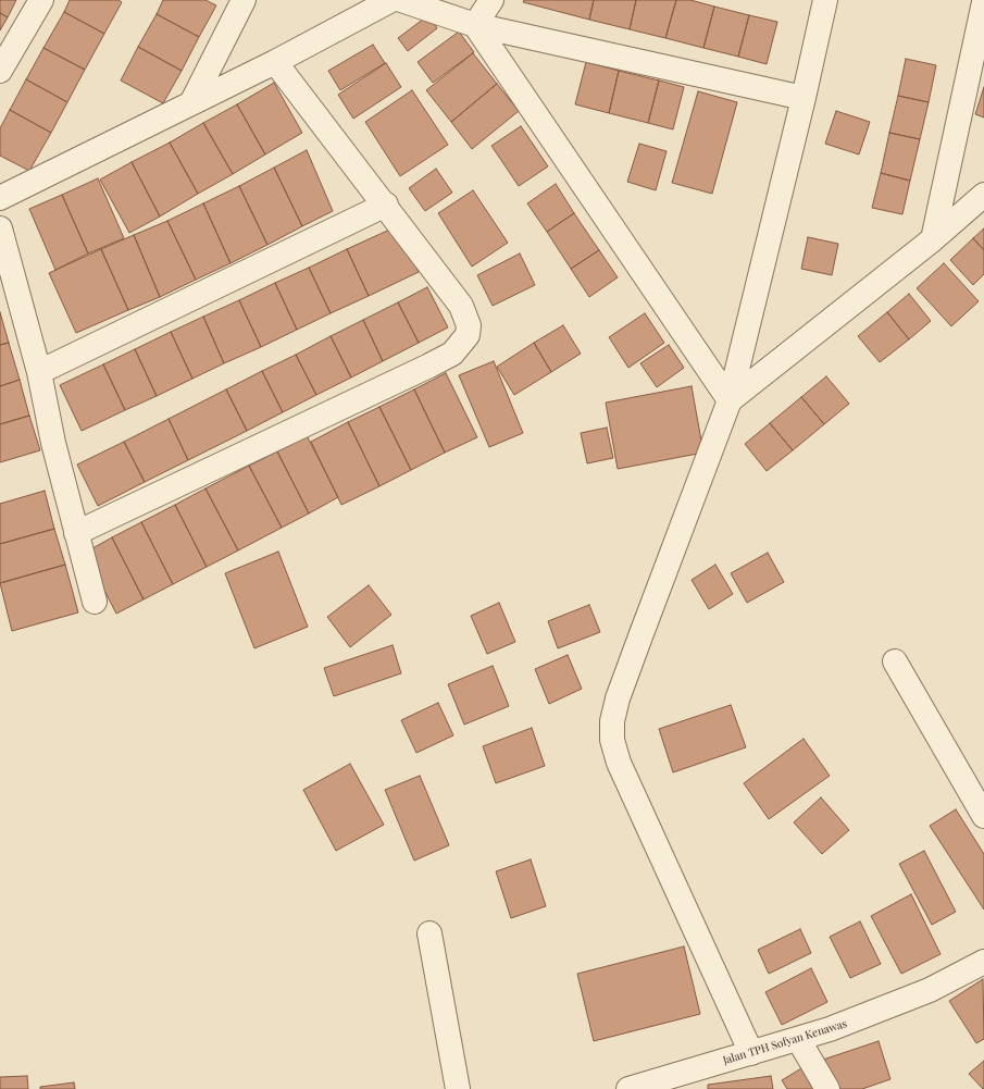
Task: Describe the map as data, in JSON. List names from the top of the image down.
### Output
{
  "streets": {
    "street": ["Jalan TPH Sofyan Kenawas"]
  }
}
